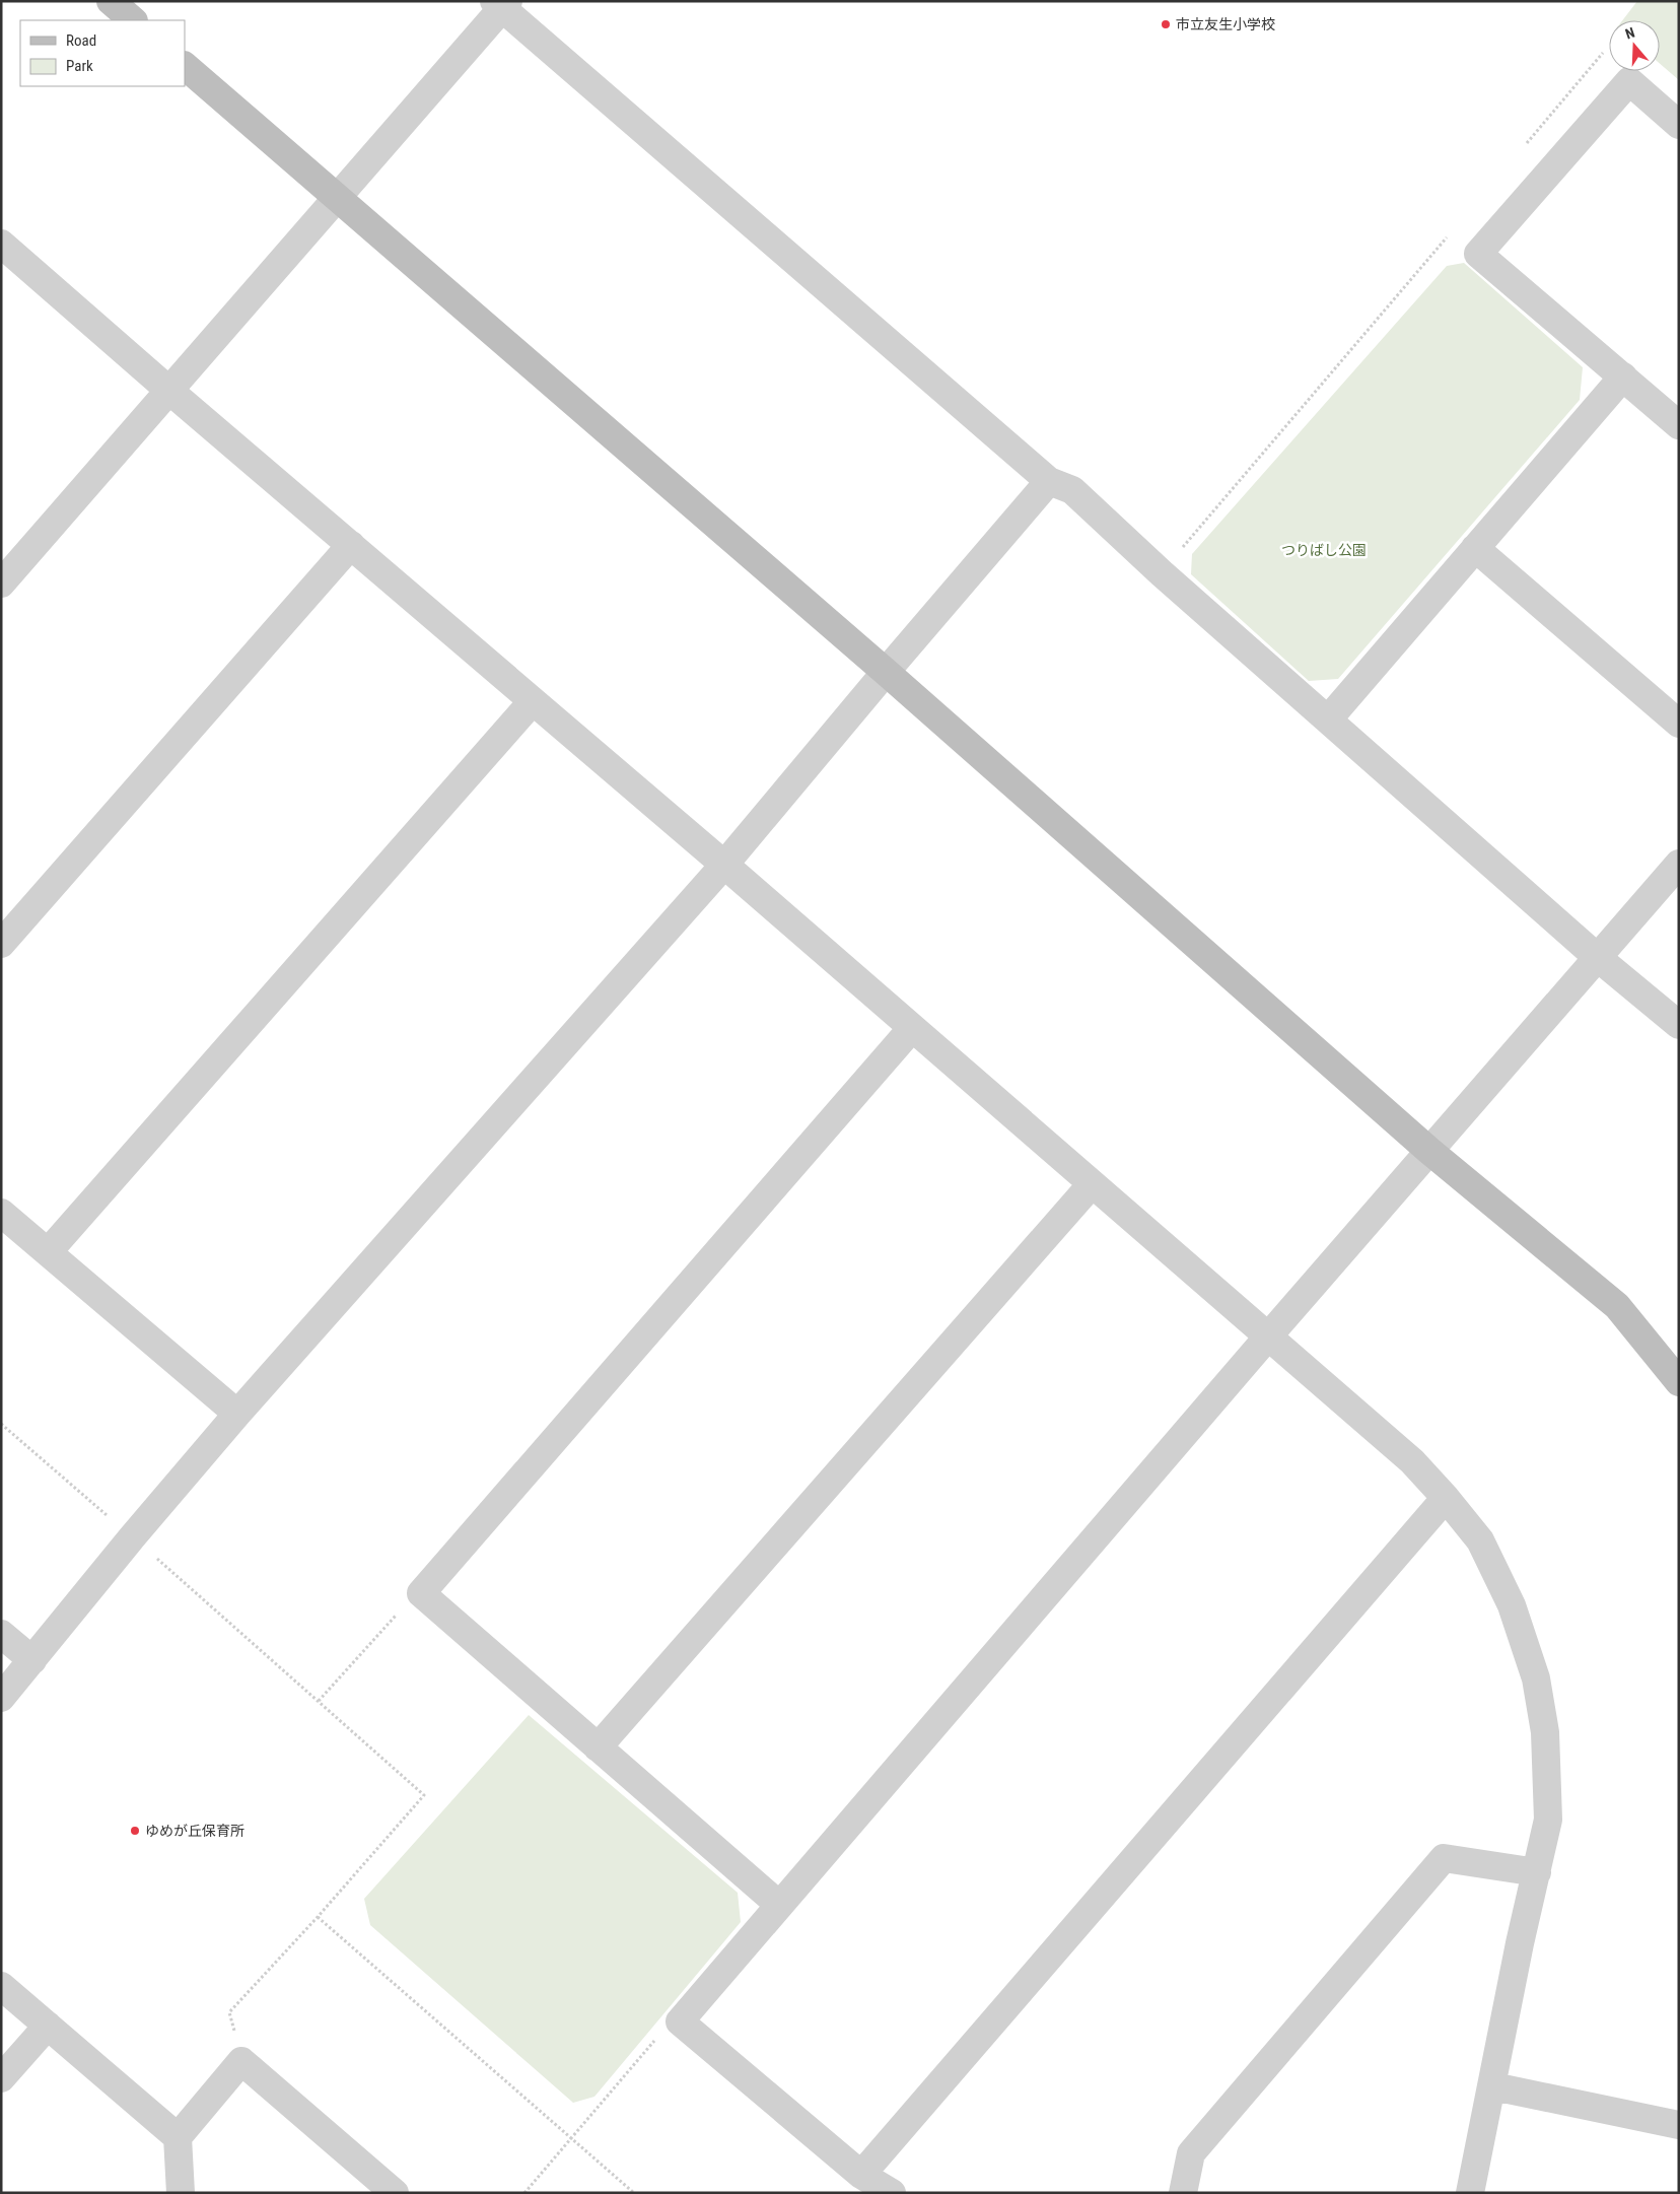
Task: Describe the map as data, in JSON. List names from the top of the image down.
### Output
{
  "parks": ["つりばし公園"],
  "places": ["市立友生小学校", "ゆめが丘保育所"],
  "legend": ["Road", "Park"],
  "north": "top"
}
